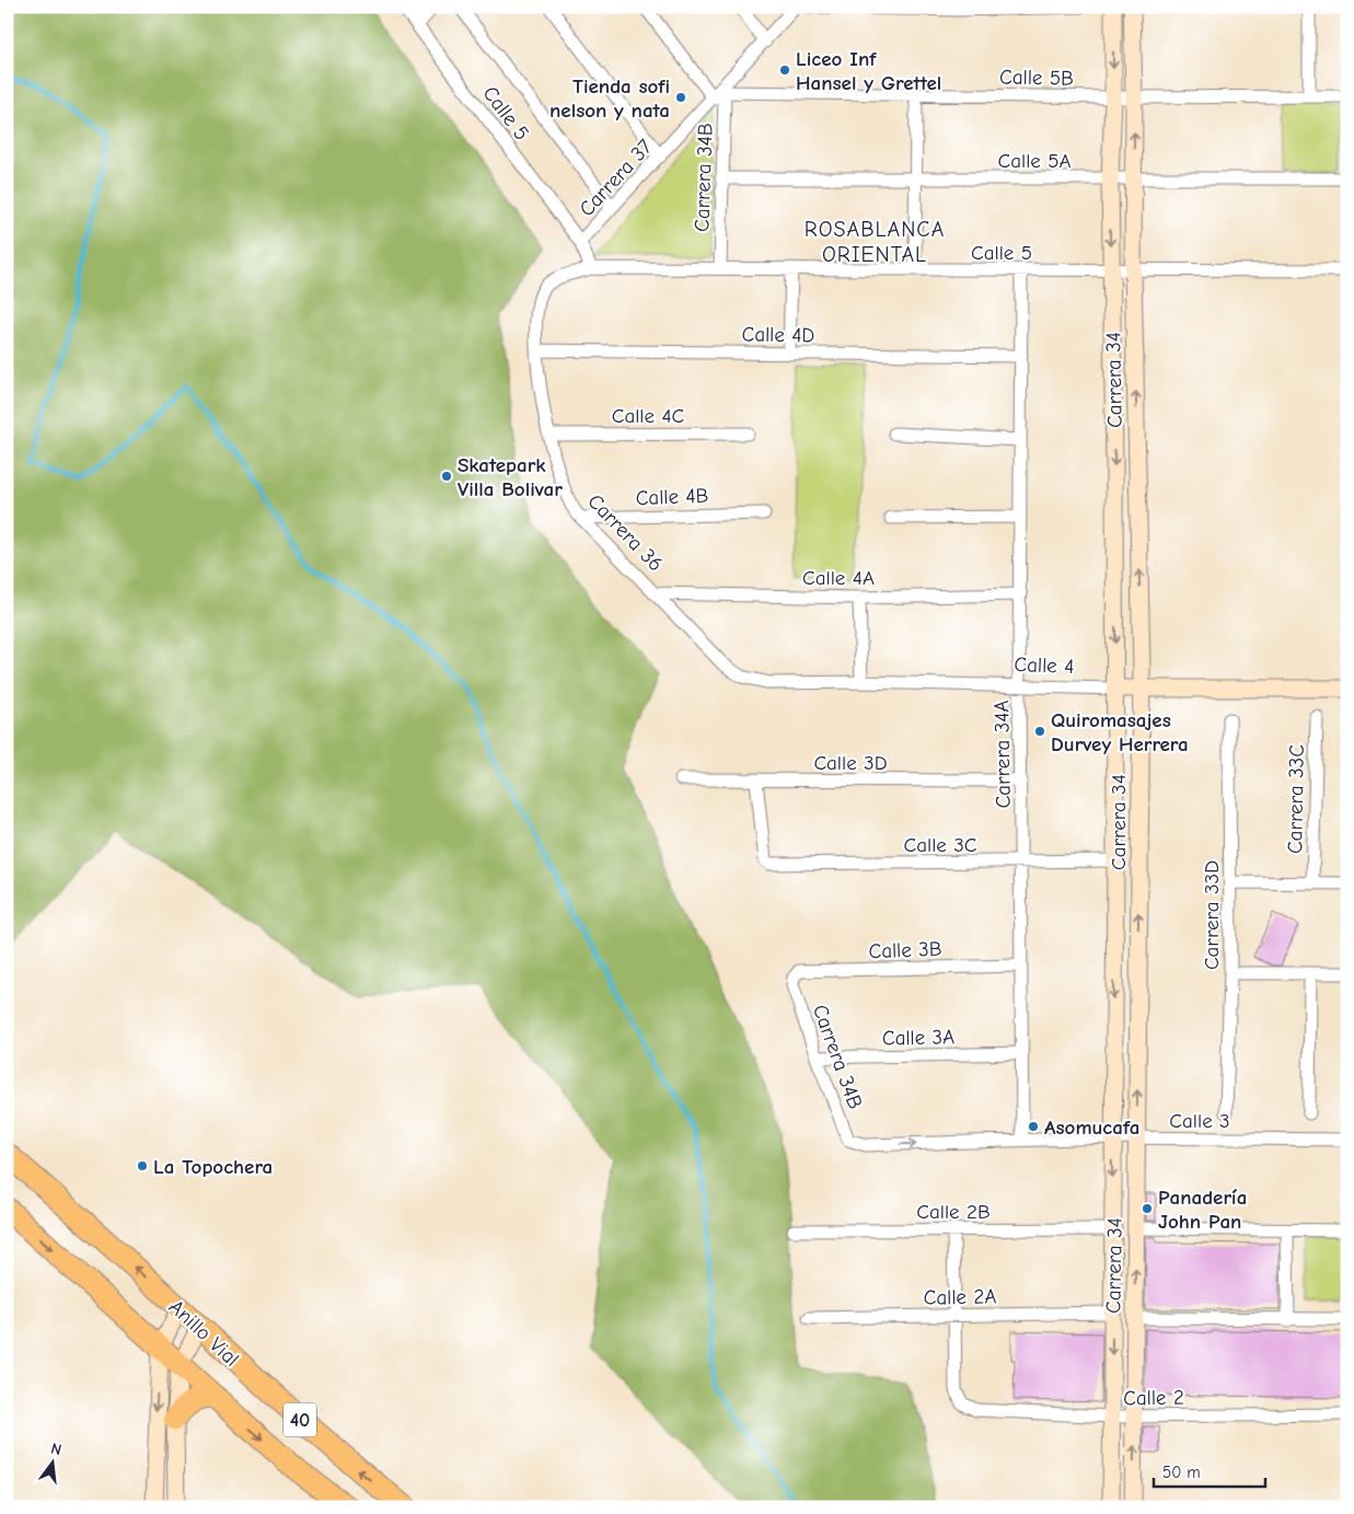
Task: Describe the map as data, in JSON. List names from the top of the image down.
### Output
{
  "streets": {
    "highway": ["Anillo Vial", "40"],
    "street": [
      "Calle 5B",
      "Calle 5",
      "Calle 5A",
      "Carrera 37",
      "Carrera 34B",
      "Calle 4D",
      "Carrera 34",
      "Calle 4C",
      "Calle 4B",
      "Carrera 36",
      "Calle 4A",
      "Calle 4",
      "Carrera 34A",
      "Calle 3D",
      "Carrera 33C",
      "Calle 3C",
      "Carrera 33D",
      "Calle 3B",
      "Calle 3A",
      "Calle 3",
      "Calle 2B",
      "Calle 2A",
      "Calle 2"
    ]
  },
  "crossings": [
    ["Calle 5B", "Carrera 37"],
    ["Calle 5B", "Carrera 34B"],
    ["Calle 5B", "Carrera 34"],
    ["Calle 5", "Carrera 37"],
    ["Calle 5", "Carrera 34B"],
    ["Calle 5", "Carrera 34"],
    ["Calle 5", "Carrera 34A"],
    ["Calle 5A", "Carrera 34B"],
    ["Calle 5A", "Carrera 34"],
    ["Carrera 37", "Carrera 34B"],
    ["Carrera 34B", "Calle 3B"],
    ["Carrera 34B", "Calle 3A"],
    ["Carrera 34B", "Calle 3"],
    ["Calle 4D", "Carrera 36"],
    ["Calle 4D", "Carrera 34A"],
    ["Carrera 34", "Calle 4"],
    ["Carrera 34", "Calle 3C"],
    ["Carrera 34", "Calle 3"],
    ["Carrera 34", "Calle 2B"],
    ["Carrera 34", "Calle 2A"],
    ["Carrera 34", "Calle 2"],
    ["Calle 4C", "Carrera 36"],
    ["Calle 4B", "Carrera 36"],
    ["Carrera 36", "Calle 4A"],
    ["Carrera 36", "Calle 4"],
    ["Calle 4A", "Carrera 34A"],
    ["Calle 4", "Carrera 34A"],
    ["Carrera 34A", "Calle 3D"],
    ["Carrera 34A", "Calle 3C"],
    ["Carrera 34A", "Calle 3B"],
    ["Carrera 34A", "Calle 3A"],
    ["Carrera 34A", "Calle 3"],
    ["Calle 3D", "Calle 3C"],
    ["Calle 2A", "Calle 2"]
  ],
  "districts": ["ROSABLANCA ORIENTAL"],
  "places": [
    "Liceo Inf Hansel y Grettel",
    "Tienda sofi nelson y nata",
    "Skatepark Villa Bolivar",
    "Quiromasajes Durvey Herrera",
    "Asomucafa",
    "La Topochera",
    "Panadería John Pan"
  ],
  "scale_bar": "50 m",
  "north": "top"
}
